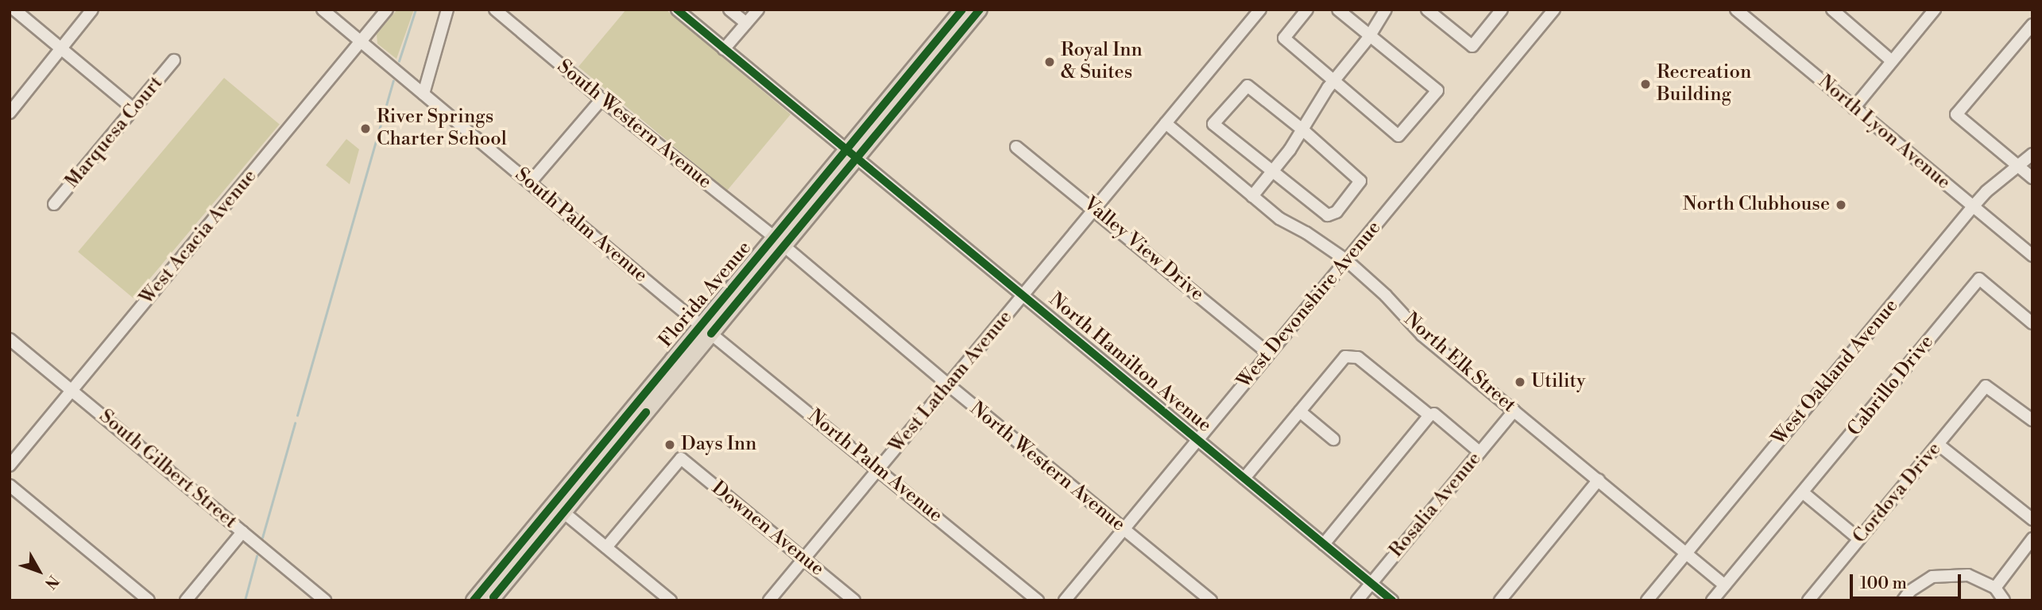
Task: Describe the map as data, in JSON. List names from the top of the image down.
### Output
{
  "streets": {
    "main road": ["Florida Avenue"],
    "street": [
      "South Western Avenue",
      "Marquesa Court",
      "North Lyon Avenue",
      "South Palm Avenue",
      "West Acacia Avenue",
      "Valley View Drive",
      "West Devonshire Avenue",
      "North Hamilton Avenue",
      "North Elk Street",
      "West Oakland Avenue",
      "West Latham Avenue",
      "Cabrillo Drive",
      "North Palm Avenue",
      "North Western Avenue",
      "South Gilbert Street",
      "Cordova Drive",
      "Rosalia Avenue",
      "Downen Avenue"
    ]
  },
  "crossings": [
    ["South Western Avenue", "Florida Avenue"],
    ["South Western Avenue", "North Western Avenue"],
    ["North Lyon Avenue", "West Oakland Avenue"],
    ["South Palm Avenue", "West Acacia Avenue"],
    ["South Palm Avenue", "Florida Avenue"],
    ["South Palm Avenue", "North Palm Avenue"],
    ["West Acacia Avenue", "South Gilbert Street"],
    ["Valley View Drive", "West Devonshire Avenue"],
    ["Valley View Drive", "West Latham Avenue"],
    ["Florida Avenue", "North Hamilton Avenue"],
    ["Florida Avenue", "North Palm Avenue"],
    ["Florida Avenue", "North Western Avenue"],
    ["West Devonshire Avenue", "North Hamilton Avenue"],
    ["West Devonshire Avenue", "North Elk Street"],
    ["West Devonshire Avenue", "North Western Avenue"],
    ["North Hamilton Avenue", "West Latham Avenue"],
    ["North Hamilton Avenue", "Rosalia Avenue"],
    ["North Elk Street", "West Oakland Avenue"],
    ["North Elk Street", "West Latham Avenue"],
    ["North Elk Street", "Cabrillo Drive"],
    ["North Elk Street", "Rosalia Avenue"],
    ["West Latham Avenue", "North Palm Avenue"],
    ["West Latham Avenue", "North Western Avenue"],
    ["West Latham Avenue", "Downen Avenue"]
  ],
  "places": [
    "Royal Inn & Suites",
    "Recreation Building",
    "River Springs Charter School",
    "North Clubhouse",
    "Utility",
    "Days Inn"
  ],
  "scale_bar": "100 m",
  "north": "bottom right"
}
